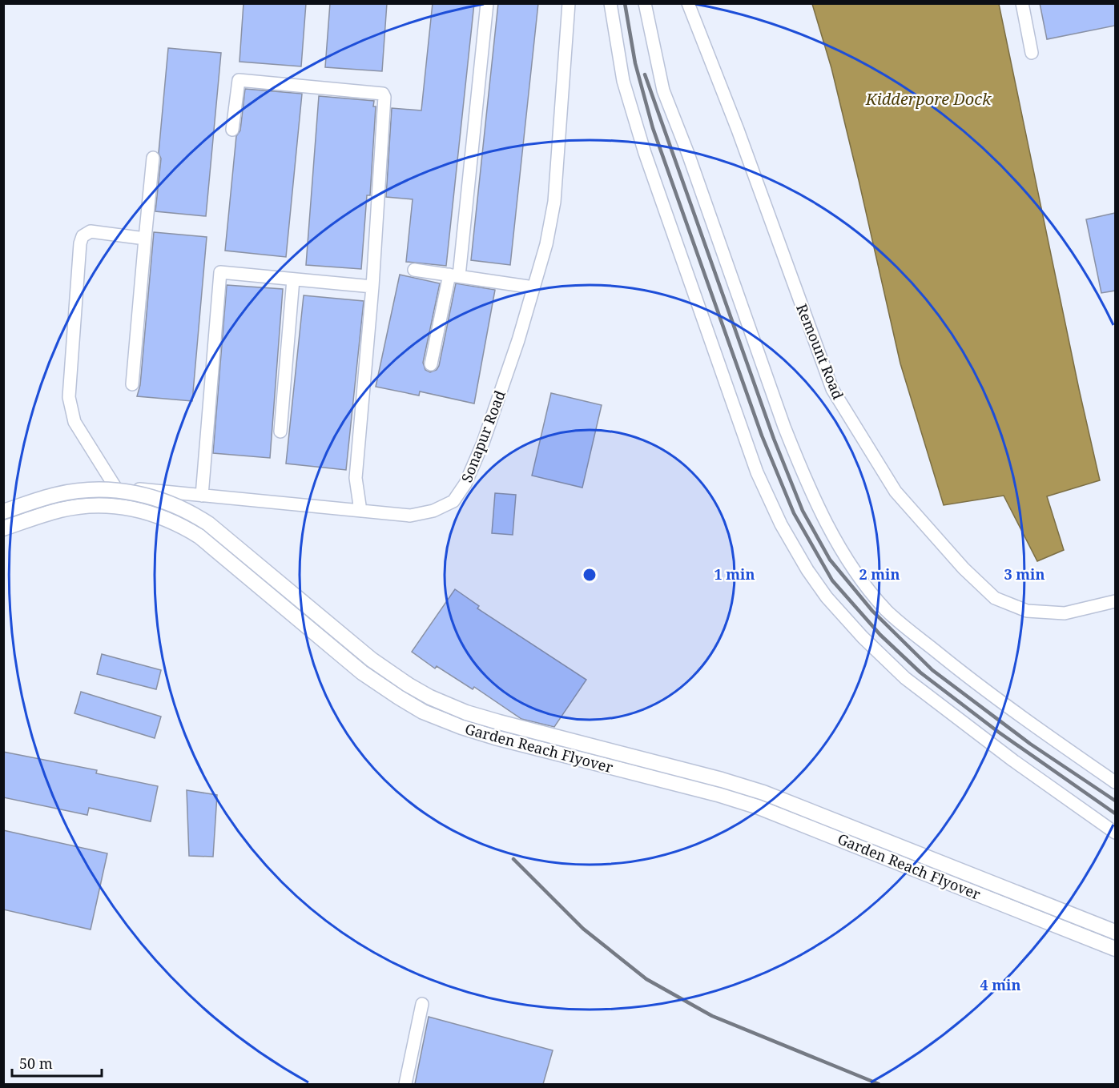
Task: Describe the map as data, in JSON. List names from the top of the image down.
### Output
{
  "streets": {
    "main road": ["Garden Reach Flyover"],
    "street": ["Remount Road", "Sonapur Road"]
  },
  "crossings": [
    ["Sonapur Road", "Garden Reach Flyover"]
  ],
  "water": ["Kidderpore Dock"],
  "scale_bar": "50 m",
  "rings": [
    "1 min",
    "2 min",
    "3 min",
    "4 min"
  ]
}
